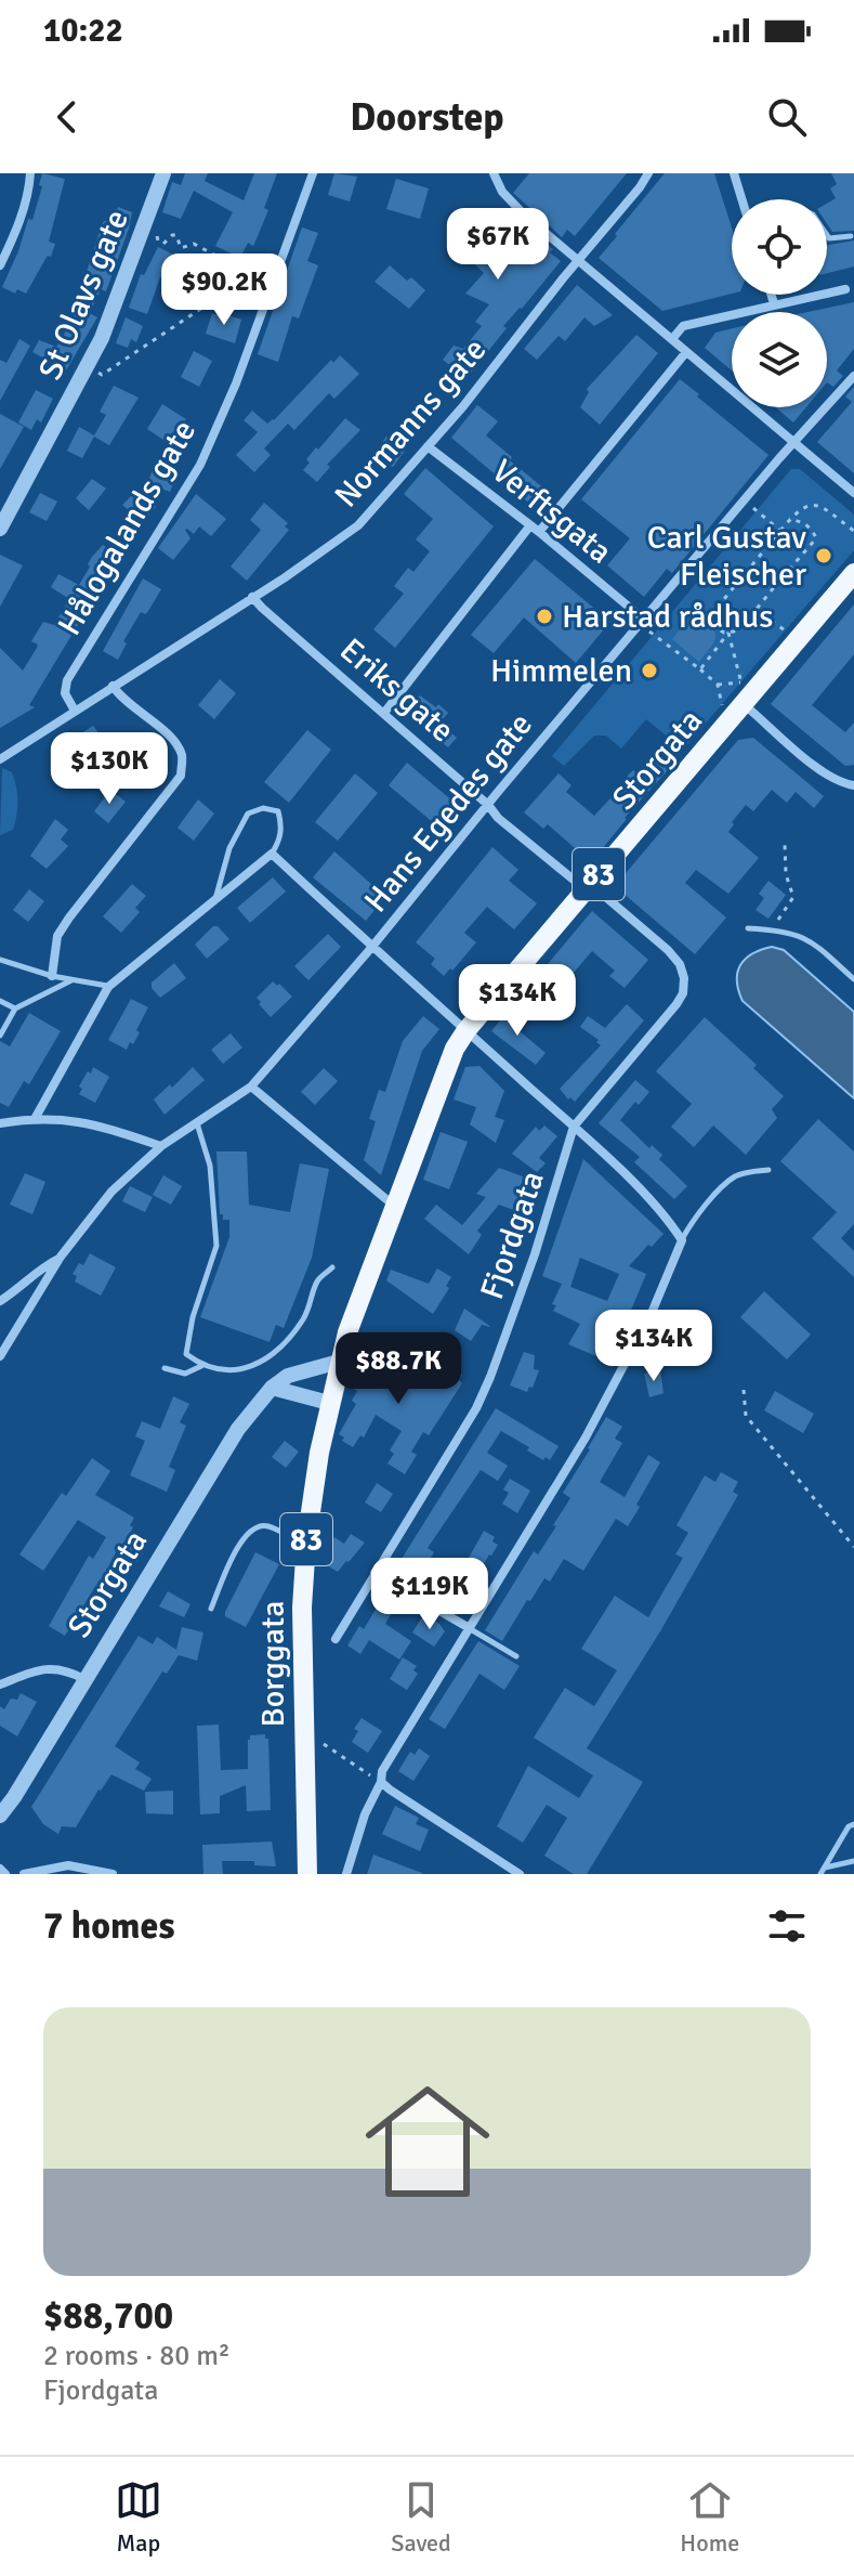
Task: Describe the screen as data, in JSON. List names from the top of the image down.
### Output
{
  "streets": {
    "highway": ["Storgata", "83", "Borggata"],
    "street": [
      "St Olavs gate",
      "Normanns gate",
      "Verftsgata",
      "Hålogalands gate",
      "Eriks gate",
      "Hans Egedes gate",
      "Fjordgata"
    ]
  },
  "crossings": [
    ["Normanns gate", "Verftsgata"],
    ["Normanns gate", "Hålogalands gate"],
    ["Normanns gate", "Eriks gate"],
    ["Verftsgata", "Hans Egedes gate"],
    ["Eriks gate", "Storgata"],
    ["Eriks gate", "Hans Egedes gate"],
    ["Eriks gate", "Fjordgata"],
    ["Storgata", "Fjordgata"],
    ["Storgata", "Borggata"]
  ],
  "places": ["Carl Gustav Fleischer", "Harstad rådhus", "Himmelen"],
  "page": {
    "status": "10:22",
    "header": "Doorstep",
    "price": [
      "$67K",
      "$90.2K",
      "$130K",
      "$134K",
      "$134K",
      "$88.7K",
      "$119K"
    ],
    "heading": "7 homes",
    "list": [
      {
        "name": "$88,700",
        "note": "2 rooms · 80 m² · Fjordgata"
      }
    ],
    "tabs": ["Map", "Saved", "Home"]
  }
}
